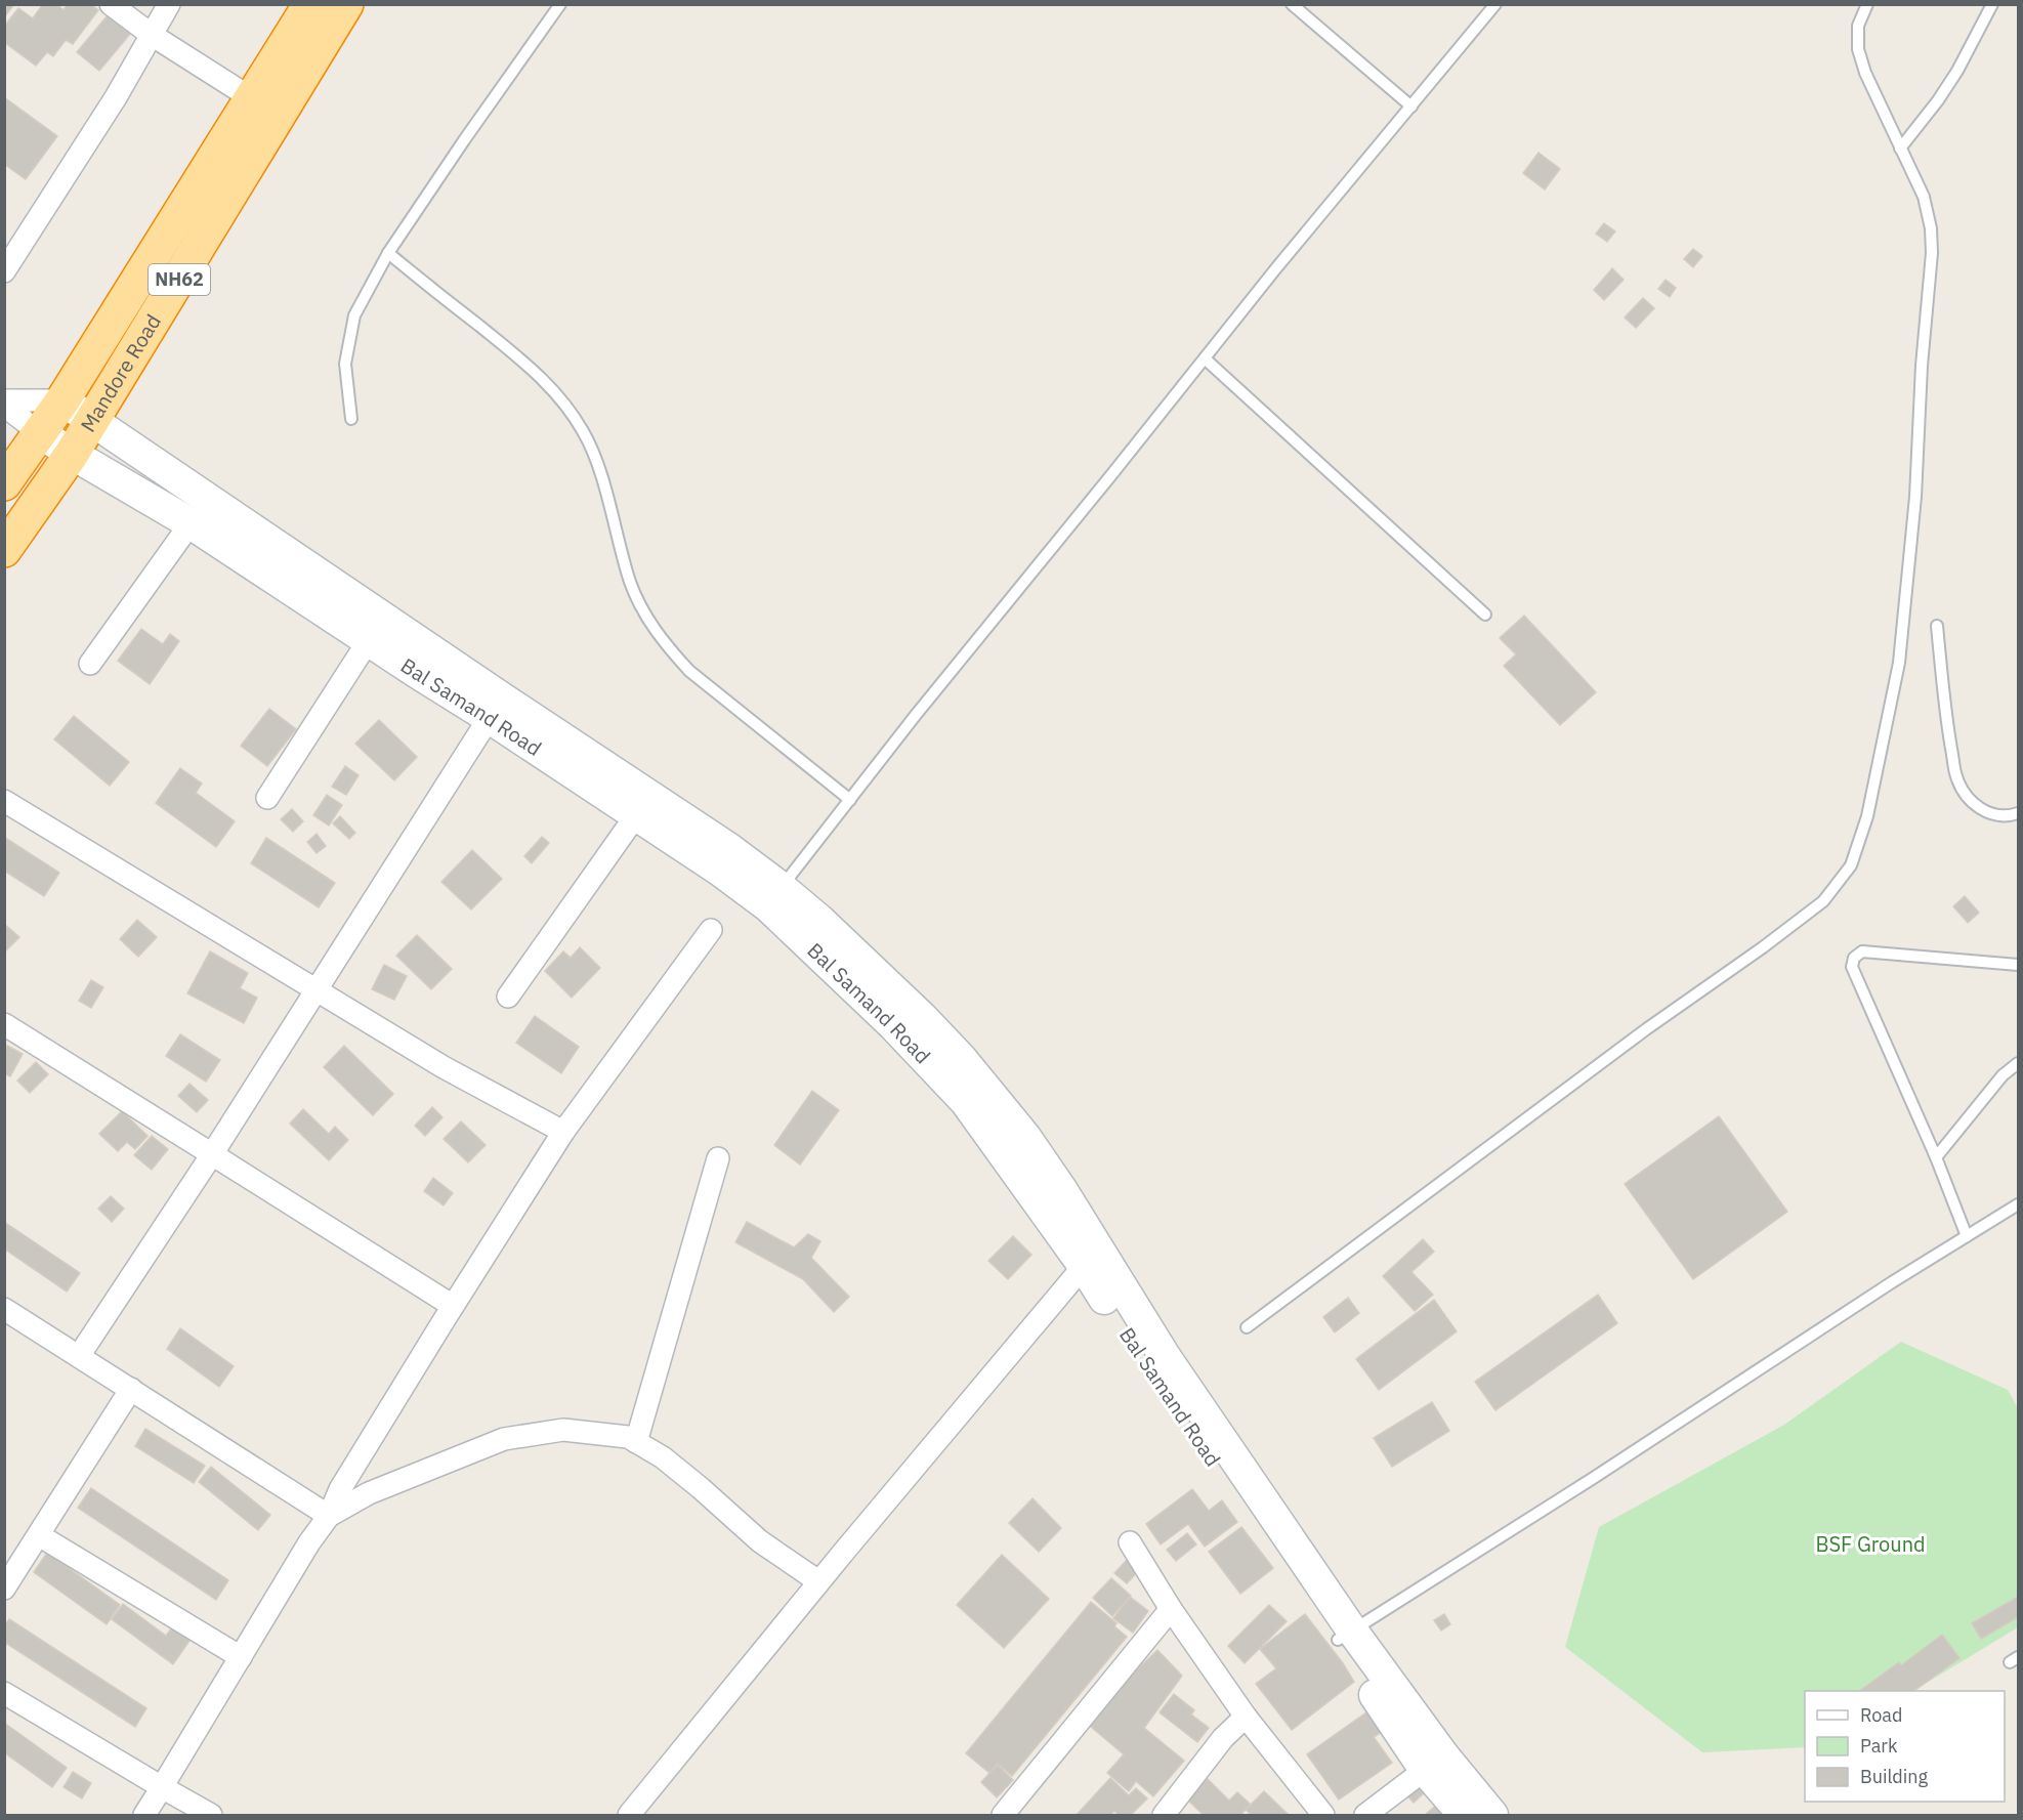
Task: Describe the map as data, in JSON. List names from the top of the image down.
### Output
{
  "streets": {
    "highway": ["NH62", "Mandore Road"],
    "main road": ["Bal Samand Road"]
  },
  "crossings": [
    ["Mandore Road", "Bal Samand Road"]
  ],
  "parks": ["BSF Ground"],
  "legend": ["Road", "Park", "Building"]
}
